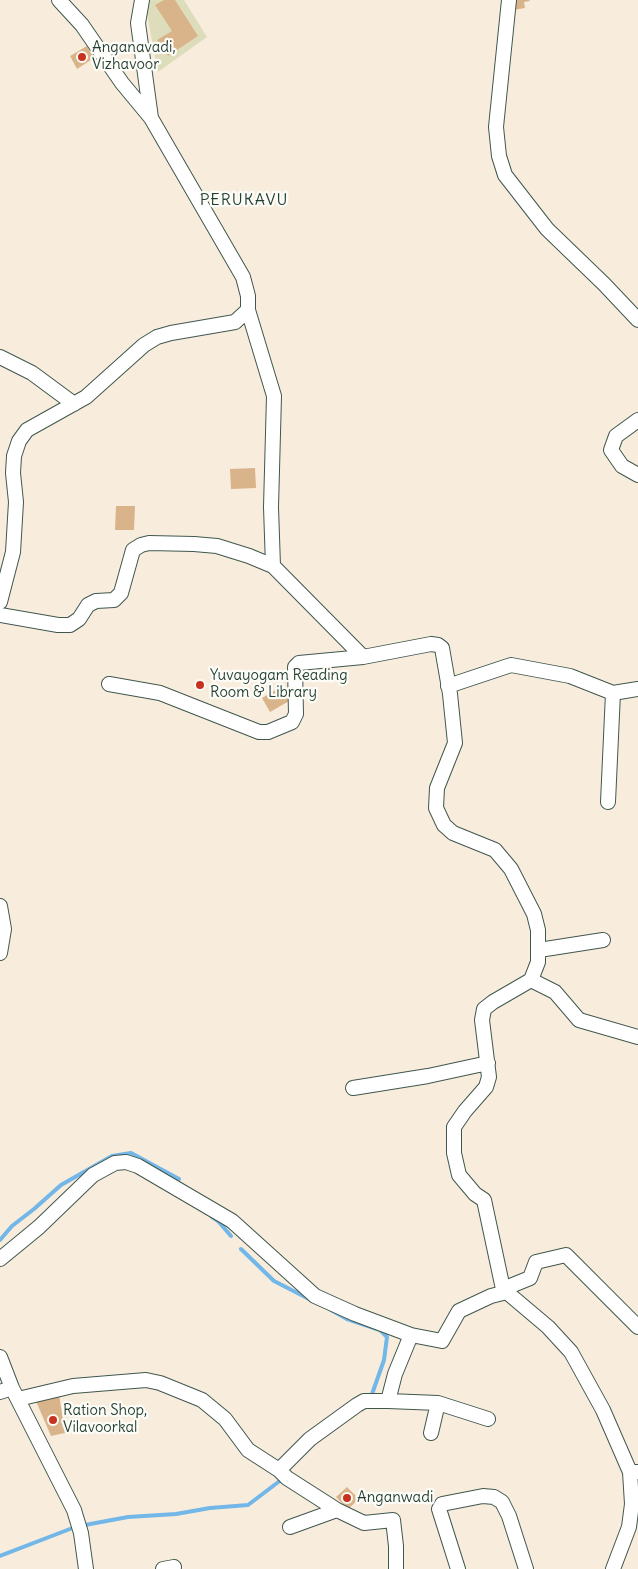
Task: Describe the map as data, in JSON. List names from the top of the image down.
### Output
{
  "districts": ["PERUKAVU"],
  "places": [
    "Anganavadi, Vizhavoor",
    "Yuvayogam Reading Room & Library",
    "Ration Shop, Vilavoorkal",
    "Anganwadi"
  ]
}
